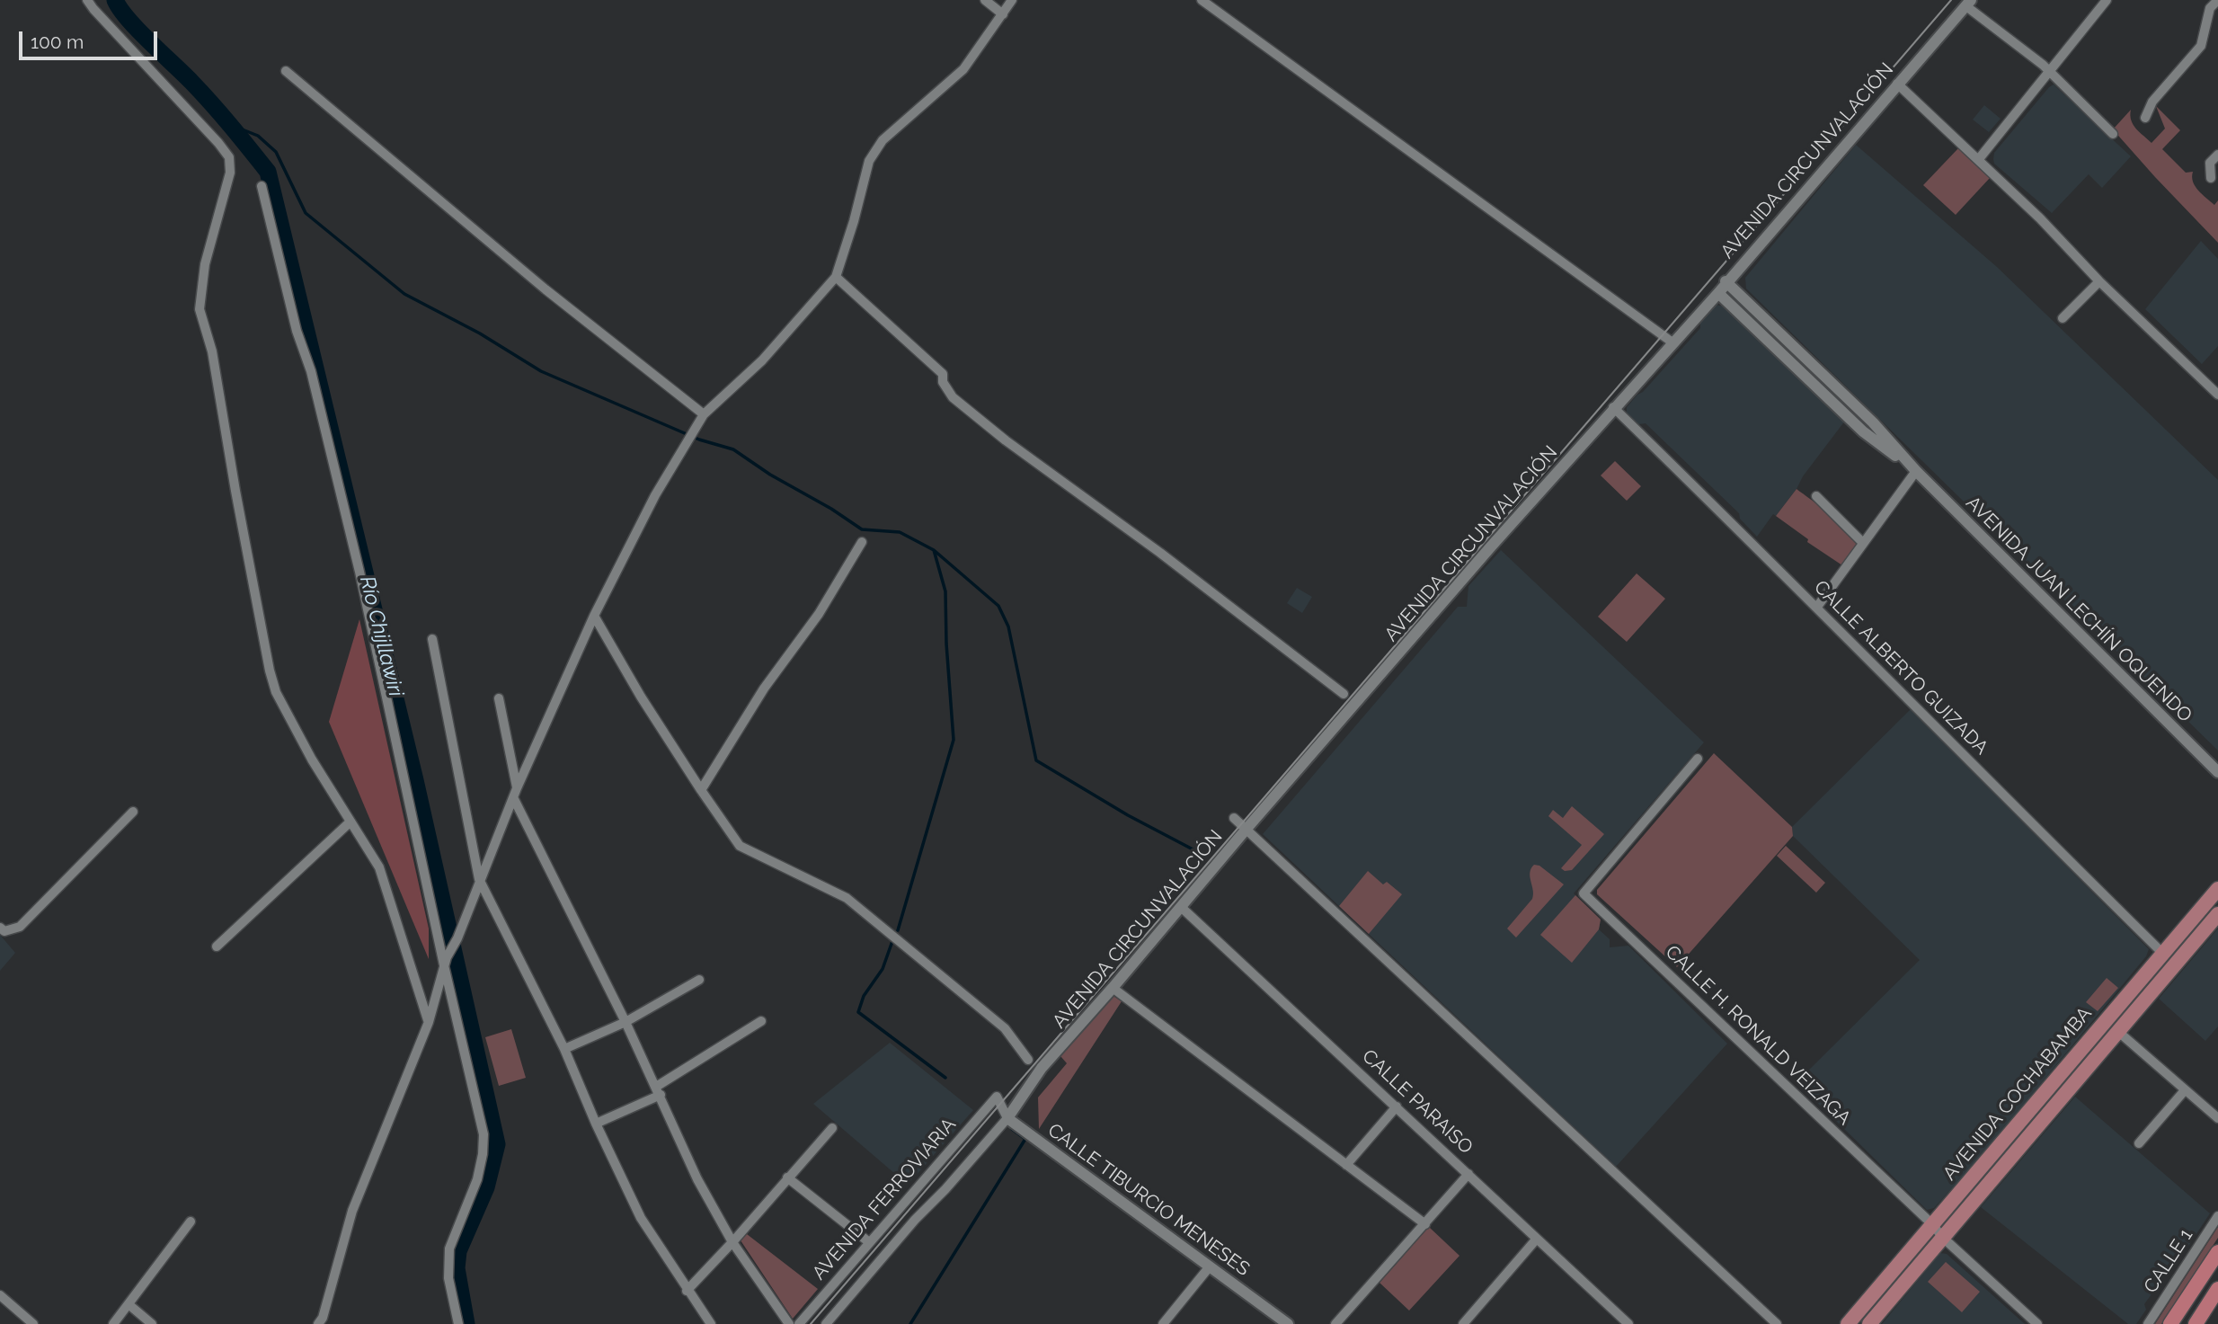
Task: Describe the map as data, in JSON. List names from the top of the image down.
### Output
{
  "streets": {
    "main road": ["AVENIDA COCHABAMBA"],
    "street": [
      "AVENIDA CIRCUNVALACIÓN",
      "AVENIDA JUAN LECHÍN OQUENDO",
      "CALLE ALBERTO GUIZADA",
      "CALLE H. RONALD VEIZAGA",
      "CALLE PARAISO",
      "AVENIDA FERROVIARIA",
      "CALLE TIBURCIO MENESES",
      "CALLE 1"
    ]
  },
  "crossings": [
    ["AVENIDA CIRCUNVALACIÓN", "AVENIDA JUAN LECHÍN OQUENDO"],
    ["AVENIDA CIRCUNVALACIÓN", "CALLE ALBERTO GUIZADA"],
    ["AVENIDA CIRCUNVALACIÓN", "CALLE PARAISO"],
    ["AVENIDA CIRCUNVALACIÓN", "AVENIDA FERROVIARIA"],
    ["AVENIDA CIRCUNVALACIÓN", "CALLE TIBURCIO MENESES"],
    ["CALLE ALBERTO GUIZADA", "AVENIDA COCHABAMBA"],
    ["CALLE H. RONALD VEIZAGA", "AVENIDA COCHABAMBA"],
    ["AVENIDA FERROVIARIA", "CALLE TIBURCIO MENESES"]
  ],
  "water": ["Río Chijllawiri"],
  "scale_bar": "100 m"
}
